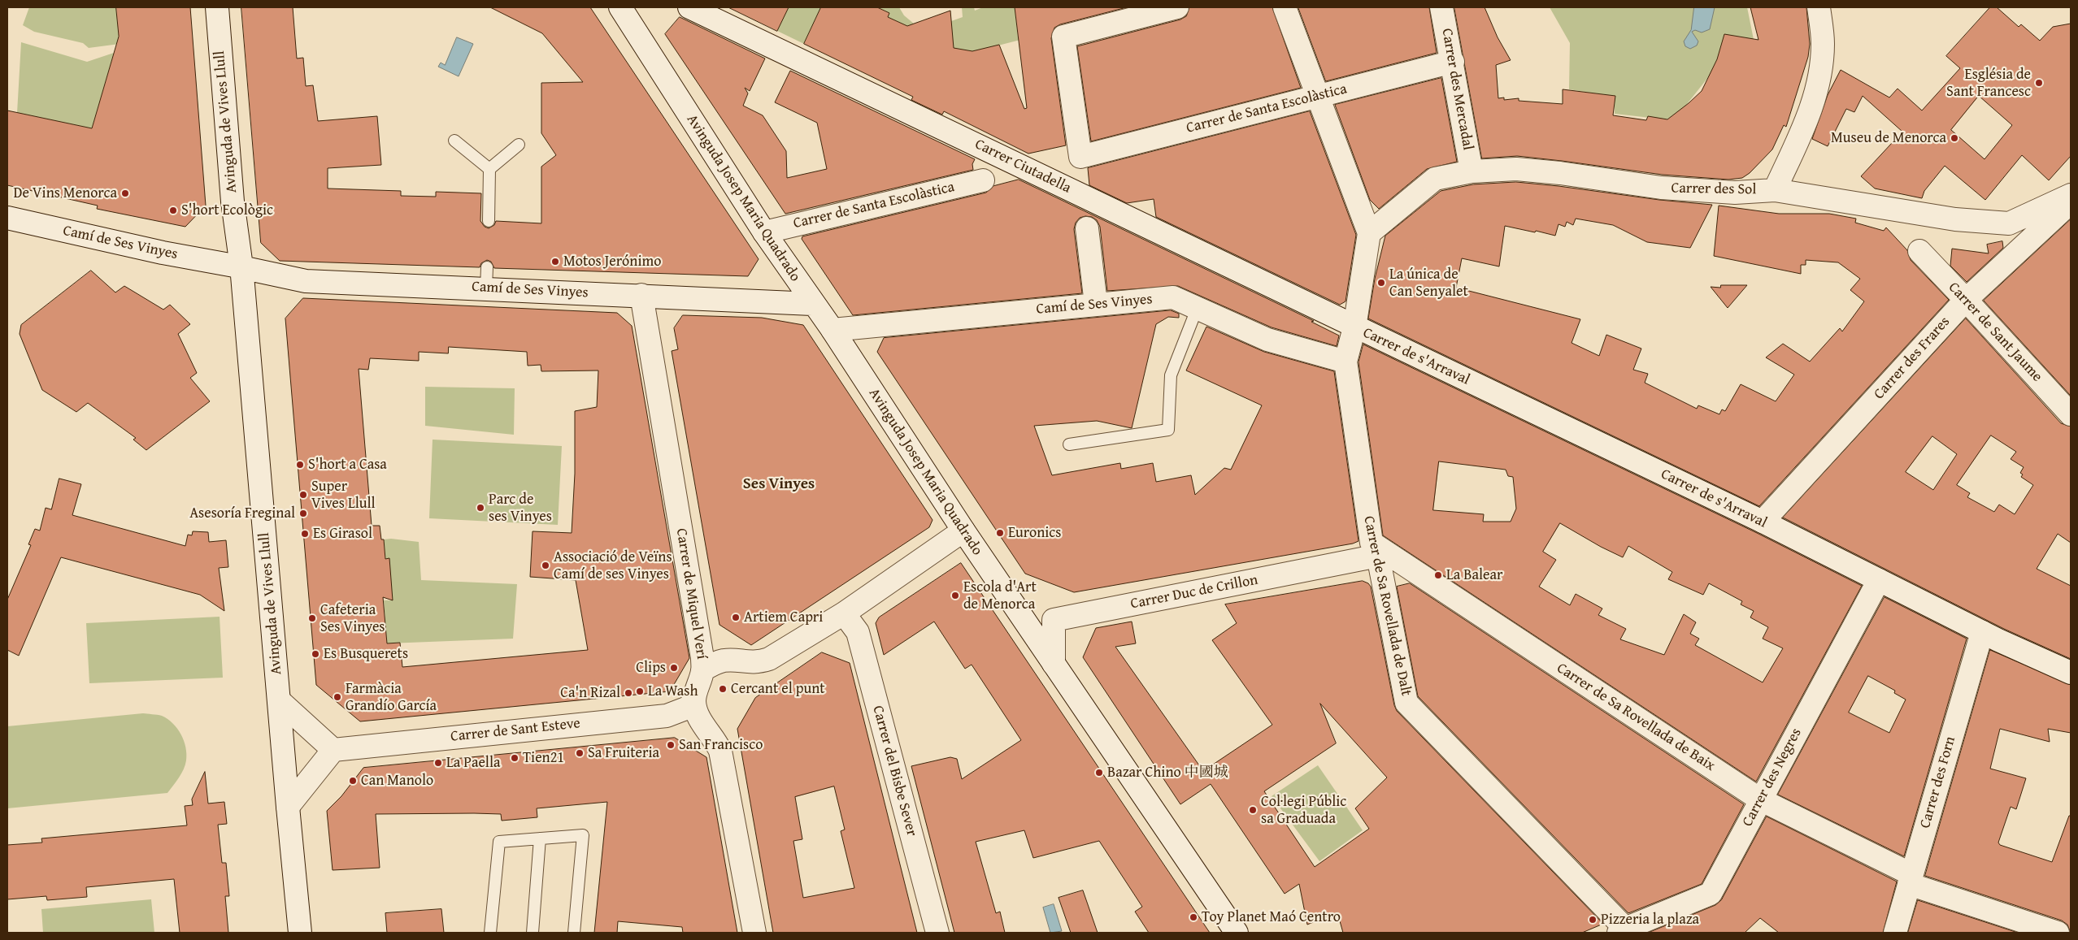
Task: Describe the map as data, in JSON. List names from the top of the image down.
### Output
{
  "streets": {
    "street": [
      "Carrer des Mercadal",
      "Carrer de Santa Escolàstica",
      "Avinguda de Vives Llull",
      "Carrer Ciutadella",
      "Carrer des Sol",
      "Avinguda Josep Maria Quadrado",
      "Camí de Ses Vinyes",
      "Carrer de Sant Jaume",
      "Carrer de s'Arraval",
      "Carrer des Frares",
      "Carrer Duc de Crillon",
      "Carrer de Miquel Verí",
      "Carrer de Sa Rovellada de Dalt",
      "Carrer de Sa Rovellada de Baix",
      "Carrer de Sant Esteve",
      "Carrer del Bisbe Sever",
      "Carrer des Negres",
      "Carrer des Forn"
    ]
  },
  "crossings": [
    ["Carrer des Mercadal", "Carrer de Santa Escolàstica"],
    ["Carrer des Mercadal", "Carrer des Sol"],
    ["Carrer de Santa Escolàstica", "Avinguda Josep Maria Quadrado"],
    ["Avinguda de Vives Llull", "Camí de Ses Vinyes"],
    ["Carrer Ciutadella", "Carrer de s'Arraval"],
    ["Avinguda Josep Maria Quadrado", "Camí de Ses Vinyes"],
    ["Avinguda Josep Maria Quadrado", "Carrer Duc de Crillon"],
    ["Camí de Ses Vinyes", "Carrer de Miquel Verí"],
    ["Camí de Ses Vinyes", "Carrer de Sa Rovellada de Dalt"],
    ["Carrer de Sant Jaume", "Carrer des Frares"],
    ["Carrer de s'Arraval", "Carrer des Frares"],
    ["Carrer de s'Arraval", "Carrer des Negres"],
    ["Carrer de s'Arraval", "Carrer des Forn"],
    ["Carrer Duc de Crillon", "Carrer de Sa Rovellada de Dalt"],
    ["Carrer Duc de Crillon", "Carrer de Sa Rovellada de Baix"],
    ["Carrer de Miquel Verí", "Carrer de Sant Esteve"],
    ["Carrer de Sa Rovellada de Dalt", "Carrer de Sa Rovellada de Baix"],
    ["Carrer de Sa Rovellada de Dalt", "Carrer des Negres"],
    ["Carrer de Sa Rovellada de Baix", "Carrer des Negres"],
    ["Carrer de Sa Rovellada de Baix", "Carrer des Forn"]
  ],
  "districts": ["Ses Vinyes"],
  "places": [
    "Església de Sant Francesc",
    "Museu de Menorca",
    "De Vins Menorca",
    "S'hort Ecològic",
    "Motos Jerónimo",
    "La única de Can Senyalet",
    "S'hort a Casa",
    "Super Vives Llull",
    "Parc de ses Vinyes",
    "Asesoría Freginal",
    "Euronics",
    "Es Girasol",
    "Associació de Veïns Camí de ses Vinyes",
    "La Balear",
    "Escola d'Art de Menorca",
    "Artiem Capri",
    "Cafeteria Ses Vinyes",
    "Es Busquerets",
    "Clips",
    "Cercant el punt",
    "La Wash",
    "Ca'n Rizal",
    "Farmàcia Grandío García",
    "San Francisco",
    "Sa Fruiteria",
    "Tien21",
    "La Paella",
    "Bazar Chino 中國城",
    "Can Manolo",
    "Col·legi Públic sa Graduada",
    "Toy Planet Maó Centro",
    "Pizzeria la plaza"
  ]
}
